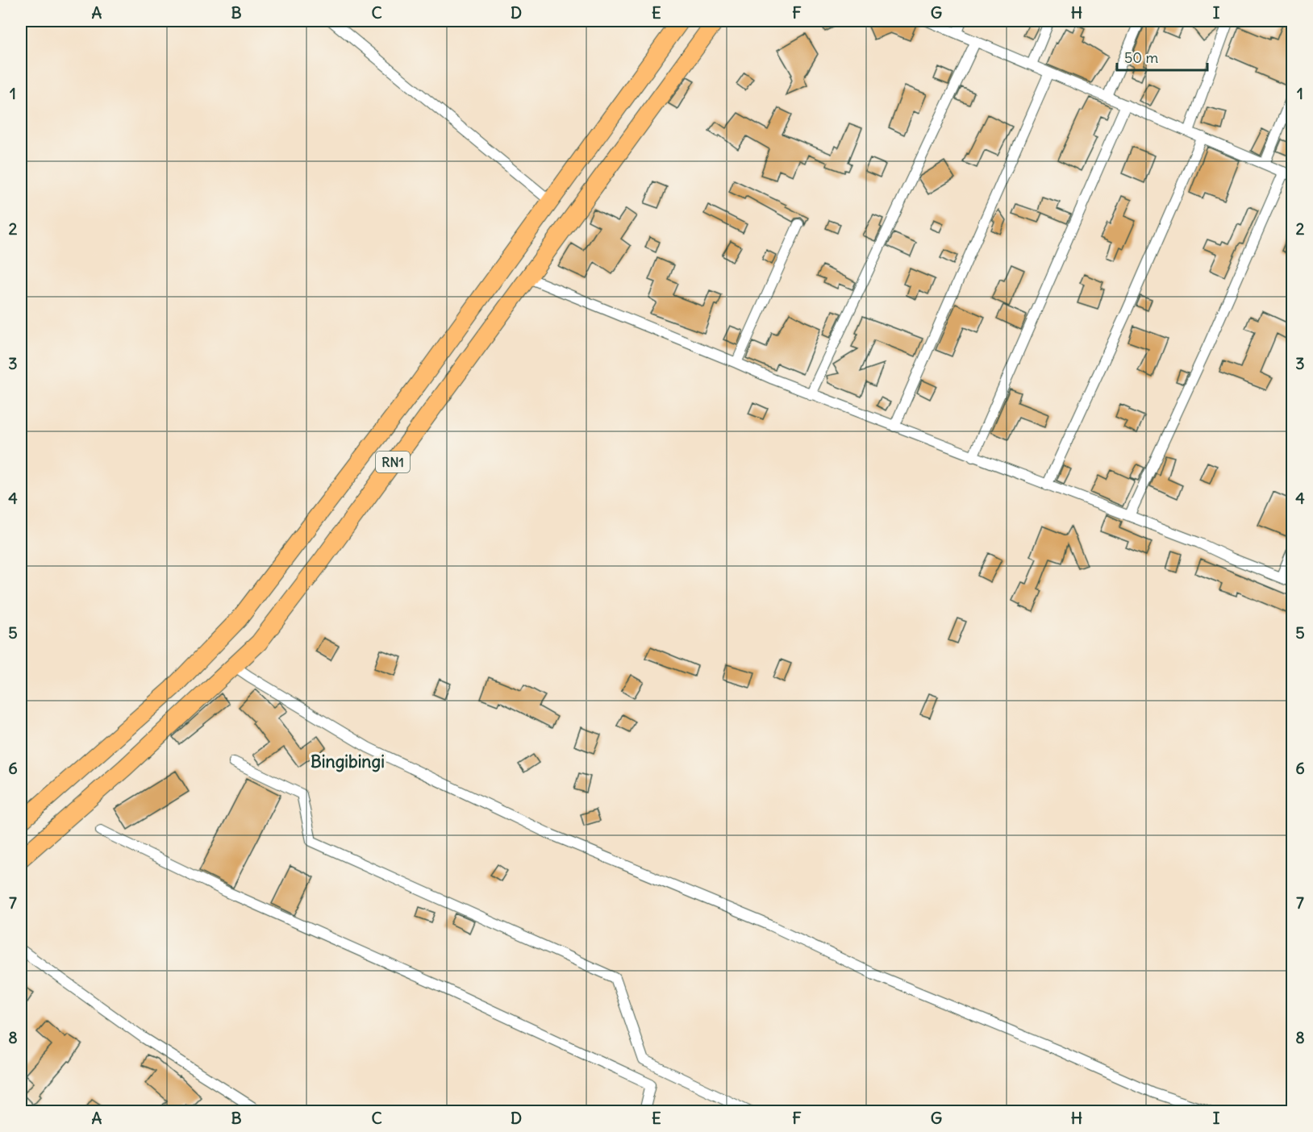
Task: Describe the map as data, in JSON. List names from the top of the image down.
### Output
{
  "streets": {
    "highway": ["RN1"]
  },
  "districts": ["Bingibingi"],
  "scale_bar": "50 m",
  "grid": {
    "columns": [
      "A",
      "B",
      "C",
      "D",
      "E",
      "F",
      "G",
      "H",
      "I"
    ],
    "rows": [
      "1",
      "2",
      "3",
      "4",
      "5",
      "6",
      "7",
      "8"
    ]
  }
}
